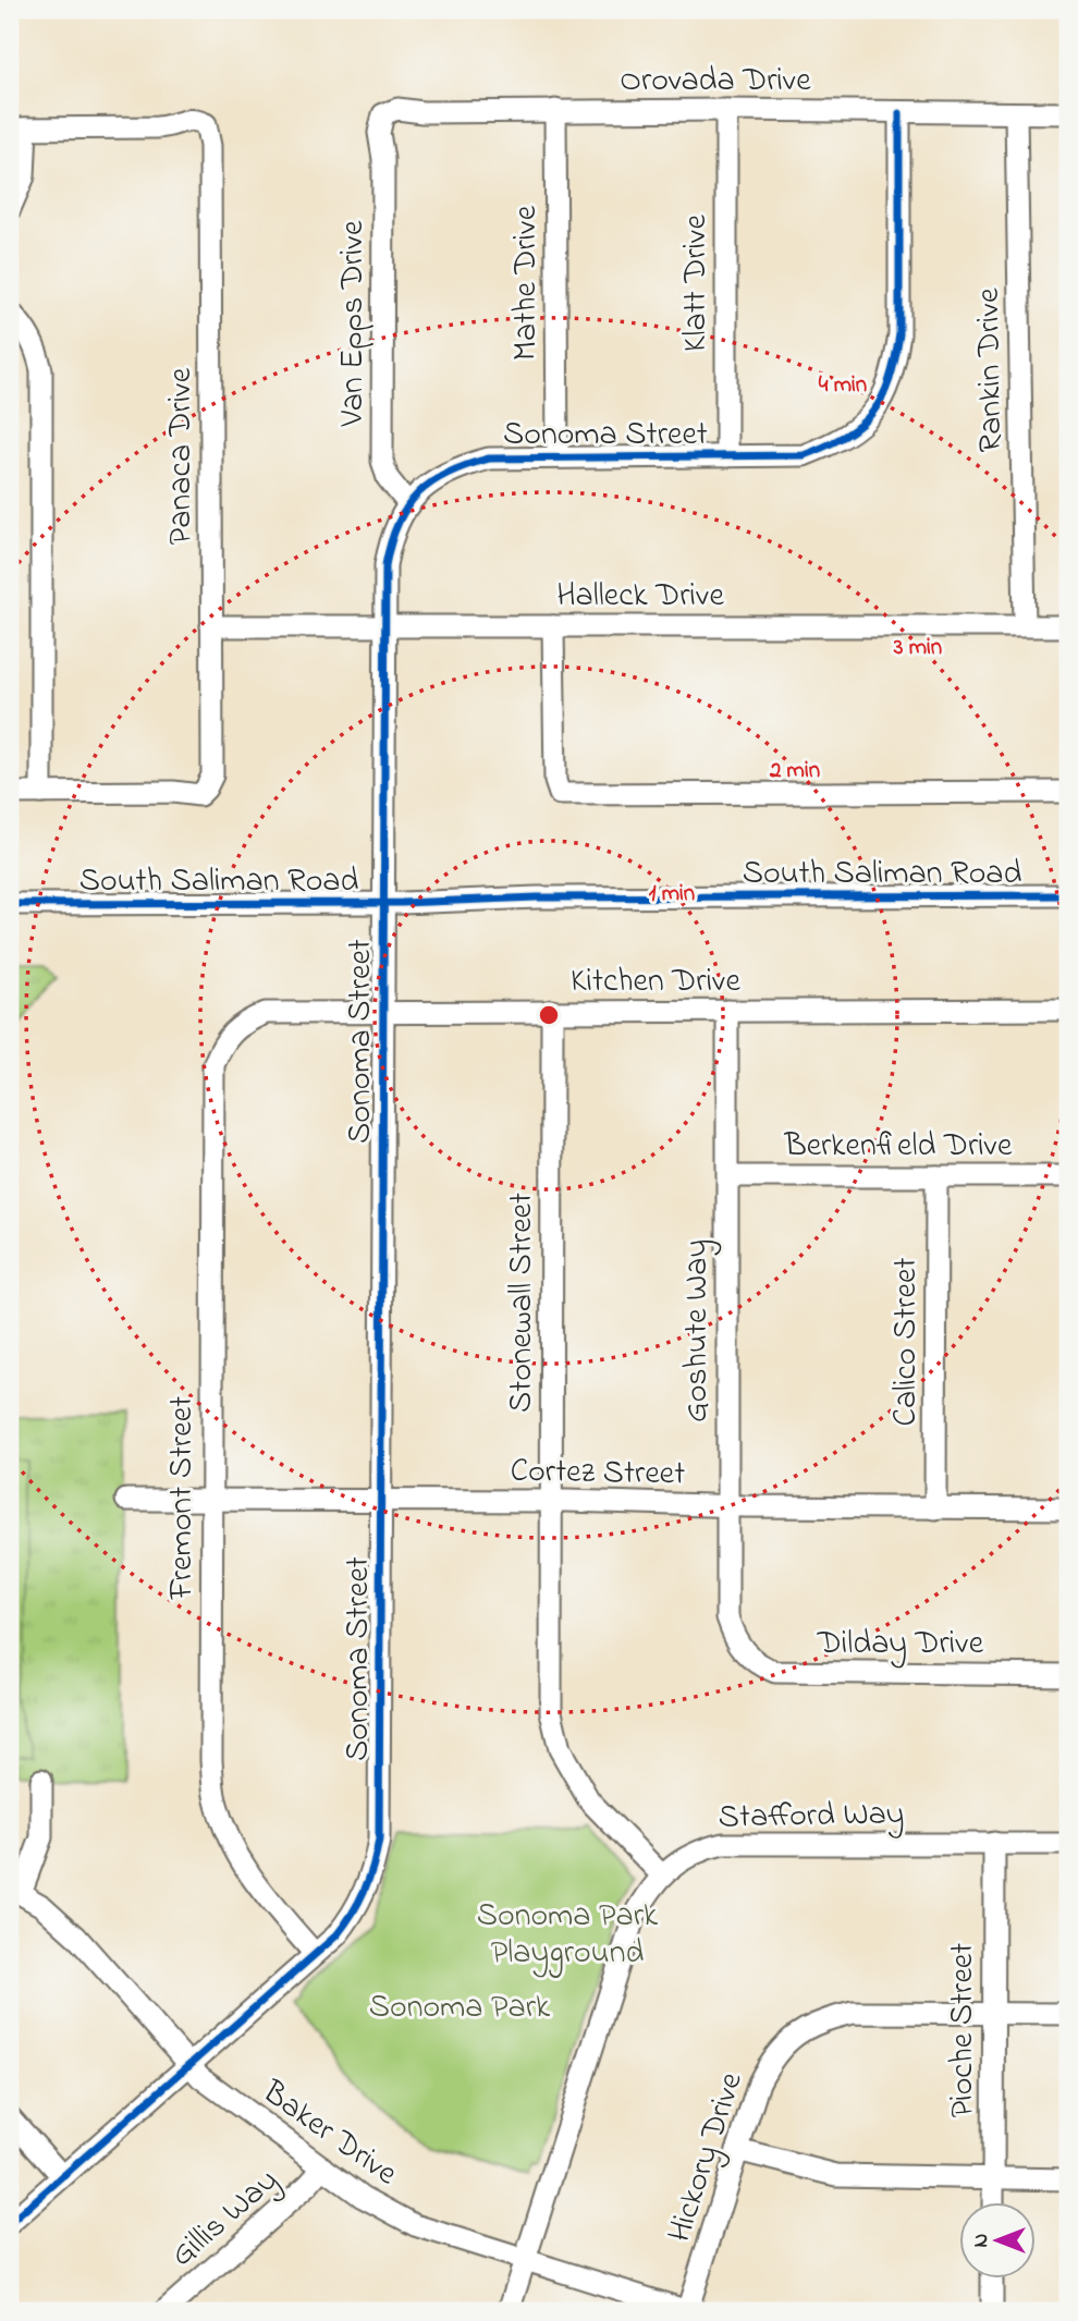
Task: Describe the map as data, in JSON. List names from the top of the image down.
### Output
{
  "streets": {
    "street": [
      "Orovada Drive",
      "Mathe Drive",
      "Klatt Drive",
      "Van Epps Drive",
      "Rankin Drive",
      "Sonoma Street",
      "Panaca Drive",
      "Halleck Drive",
      "South Saliman Road",
      "Kitchen Drive",
      "Berkenfield Drive",
      "Stonewall Street",
      "Goshute Way",
      "Calico Street",
      "Cortez Street",
      "Fremont Street",
      "Dilday Drive",
      "Stafford Way",
      "Pioche Street",
      "Baker Drive",
      "Hickory Drive",
      "Gillis Way"
    ]
  },
  "crossings": [
    ["Orovada Drive", "Mathe Drive"],
    ["Orovada Drive", "Klatt Drive"],
    ["Orovada Drive", "Van Epps Drive"],
    ["Orovada Drive", "Rankin Drive"],
    ["Orovada Drive", "Sonoma Street"],
    ["Mathe Drive", "Sonoma Street"],
    ["Klatt Drive", "Sonoma Street"],
    ["Van Epps Drive", "Sonoma Street"],
    ["Rankin Drive", "Halleck Drive"],
    ["Sonoma Street", "Halleck Drive"],
    ["Sonoma Street", "South Saliman Road"],
    ["Sonoma Street", "Kitchen Drive"],
    ["Sonoma Street", "Cortez Street"],
    ["Sonoma Street", "Fremont Street"],
    ["Sonoma Street", "Baker Drive"],
    ["Panaca Drive", "Halleck Drive"],
    ["Kitchen Drive", "Stonewall Street"],
    ["Kitchen Drive", "Goshute Way"],
    ["Kitchen Drive", "Fremont Street"],
    ["Berkenfield Drive", "Goshute Way"],
    ["Berkenfield Drive", "Calico Street"],
    ["Stonewall Street", "Cortez Street"],
    ["Stonewall Street", "Stafford Way"],
    ["Goshute Way", "Cortez Street"],
    ["Goshute Way", "Dilday Drive"],
    ["Calico Street", "Cortez Street"],
    ["Cortez Street", "Fremont Street"],
    ["Stafford Way", "Pioche Street"],
    ["Stafford Way", "Baker Drive"],
    ["Pioche Street", "Hickory Drive"],
    ["Baker Drive", "Hickory Drive"],
    ["Baker Drive", "Gillis Way"]
  ],
  "parks": ["Sonoma Park Playground", "Sonoma Park"],
  "north": "left",
  "rings": [
    "4 min",
    "3 min",
    "2 min",
    "1 min"
  ]
}
